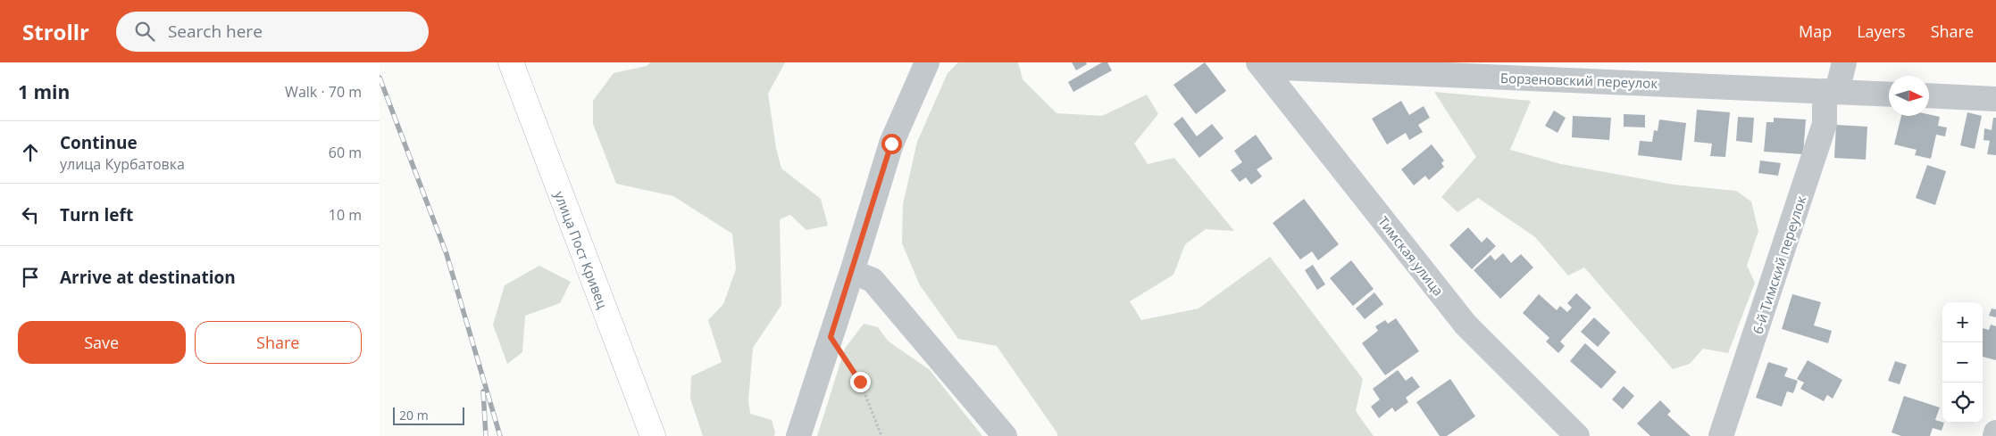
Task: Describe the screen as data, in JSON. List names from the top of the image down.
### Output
{
  "streets": {
    "main road": ["улица Пост Кривец"],
    "street": ["Борзеновский переулок", "Тимская улица", "6-й Тимский переулок"]
  },
  "crossings": [
    ["Борзеновский переулок", "Тимская улица"],
    ["Борзеновский переулок", "6-й Тимский переулок"]
  ],
  "scale_bar": "20 m",
  "north": "right",
  "page": {
    "header": "Strollr",
    "search": "Search here",
    "nav": ["Map", "Layers", "Share"],
    "heading": ["1 min", "Walk · 70 m"],
    "list": [
      ["Continue", "улица Курбатовка", "60 m"],
      ["Turn left", "10 m"],
      "Arrive at destination"
    ],
    "map_buttons": ["+", "−"],
    "buttons": ["Save", "Share"],
    "scale": "20 m"
  }
}
